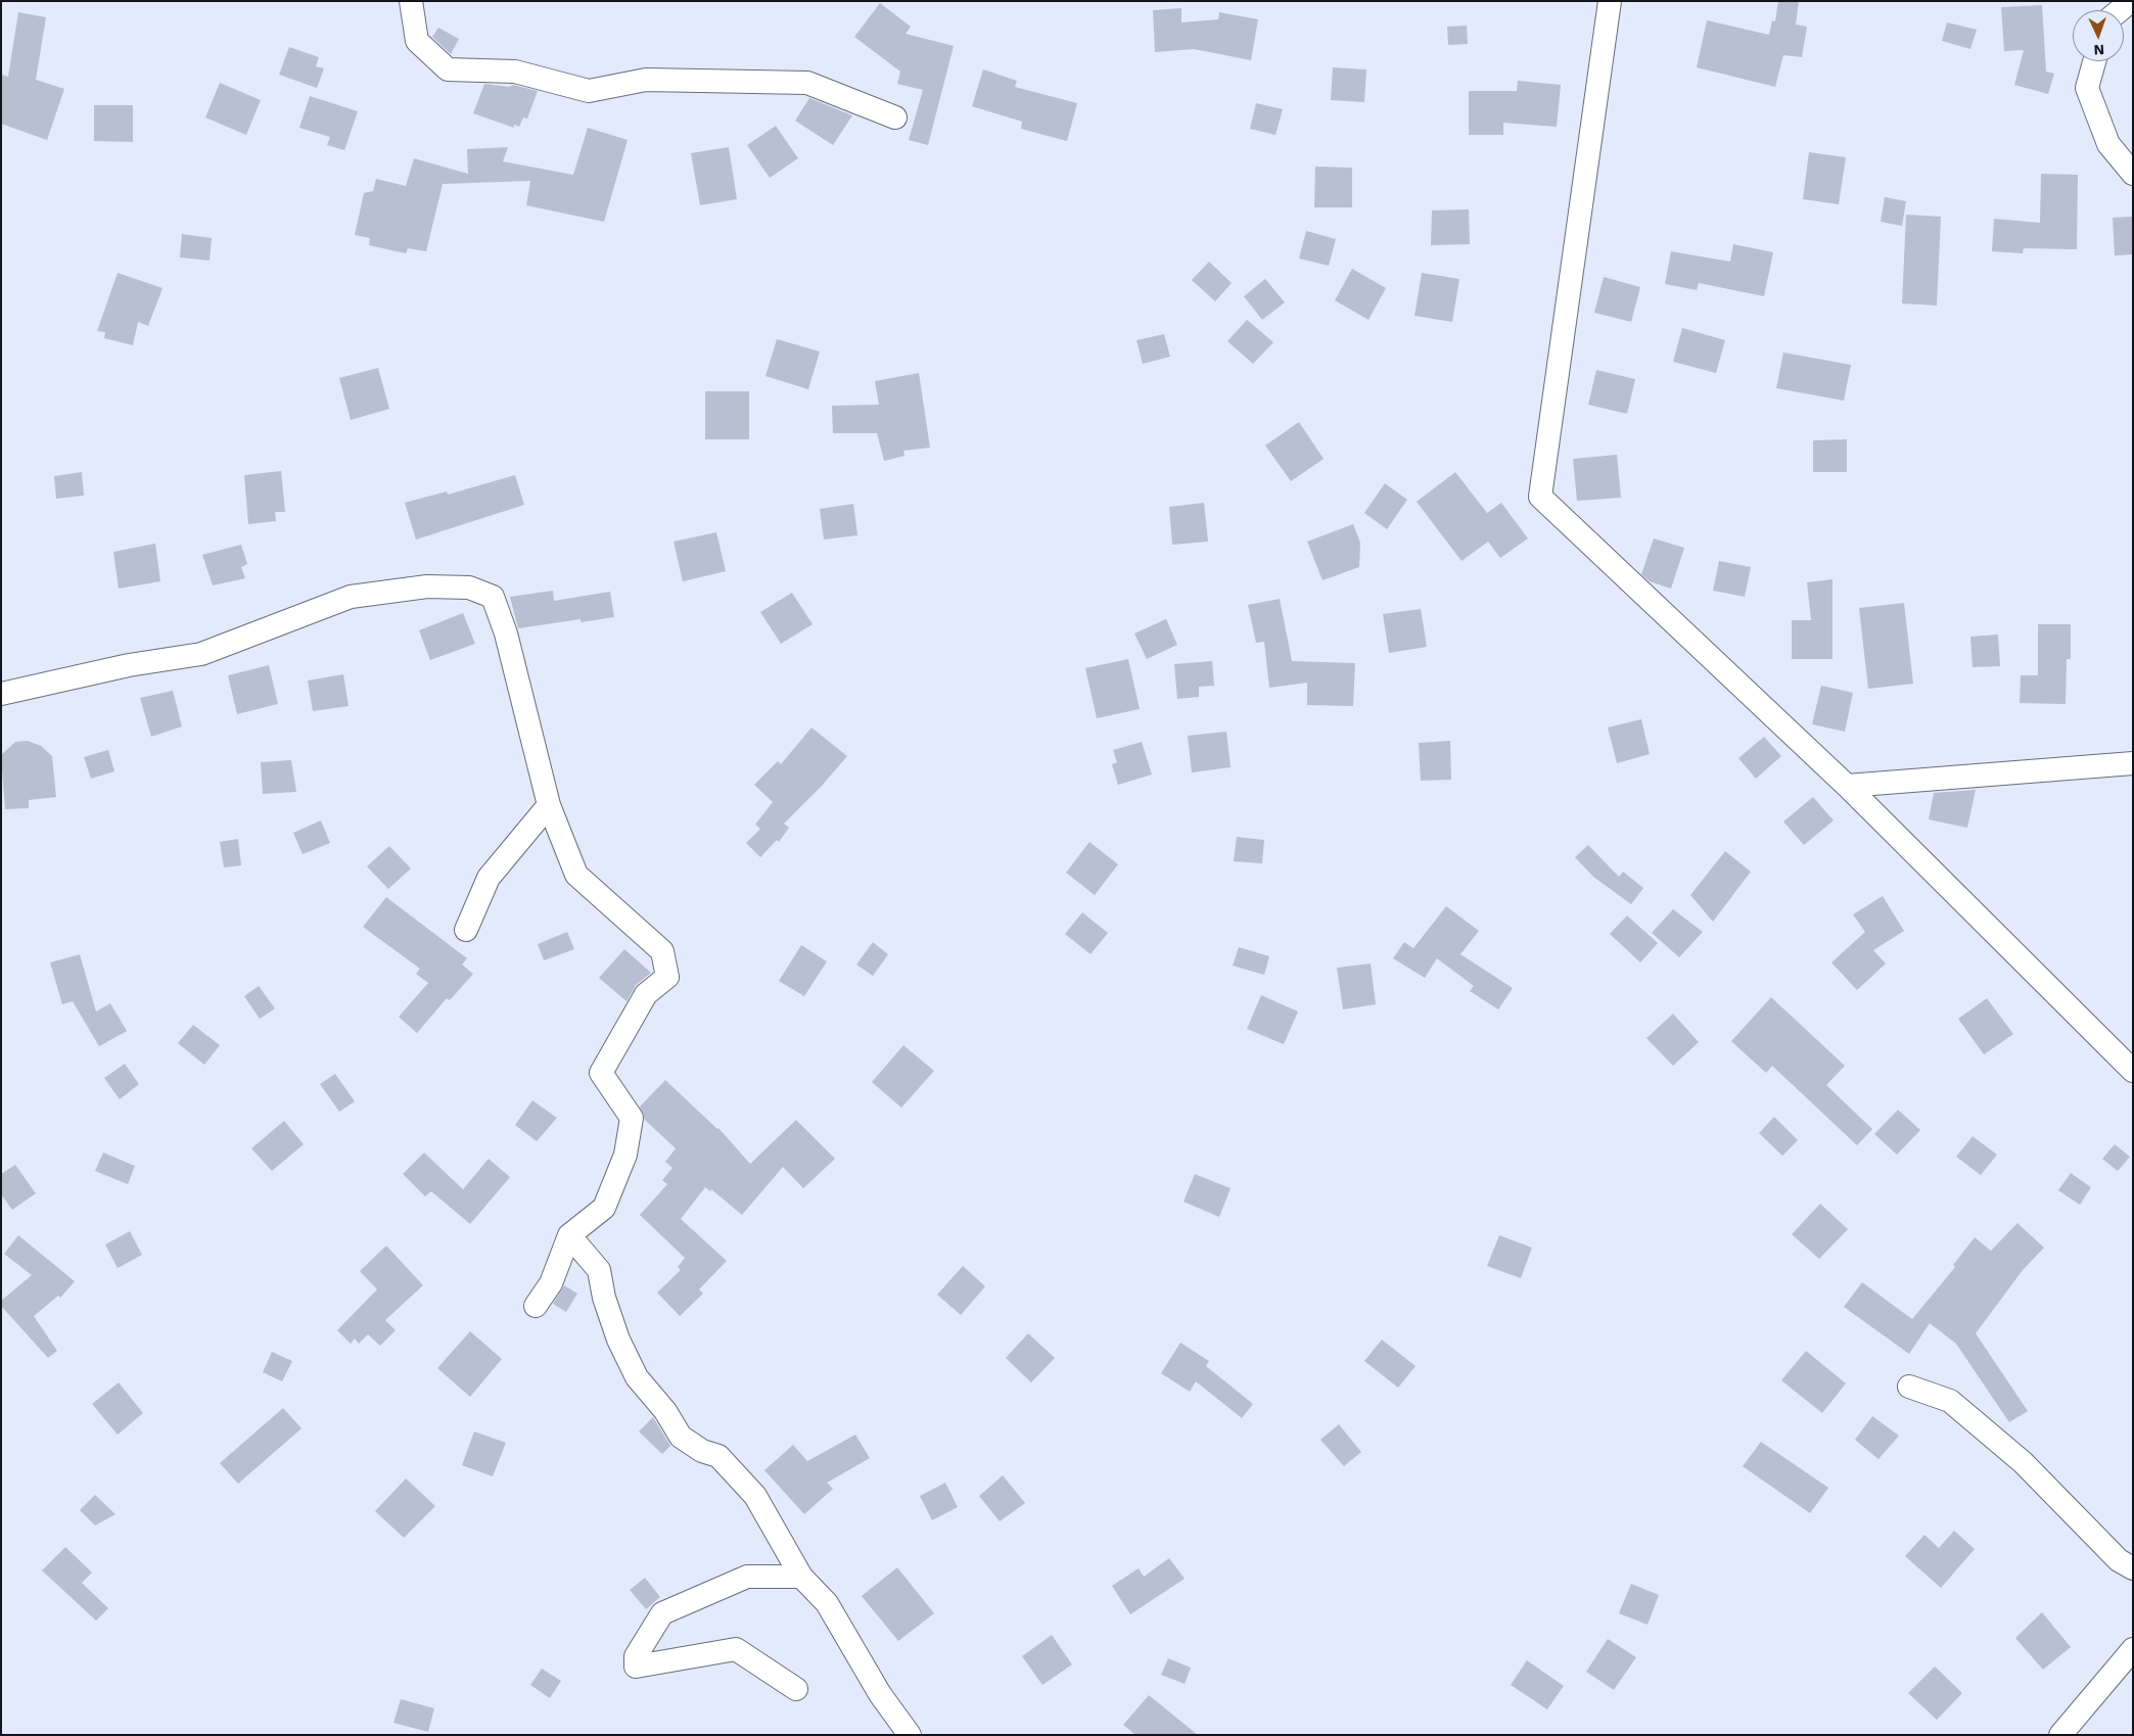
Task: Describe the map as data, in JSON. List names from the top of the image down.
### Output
{
  "north": "bottom"
}
